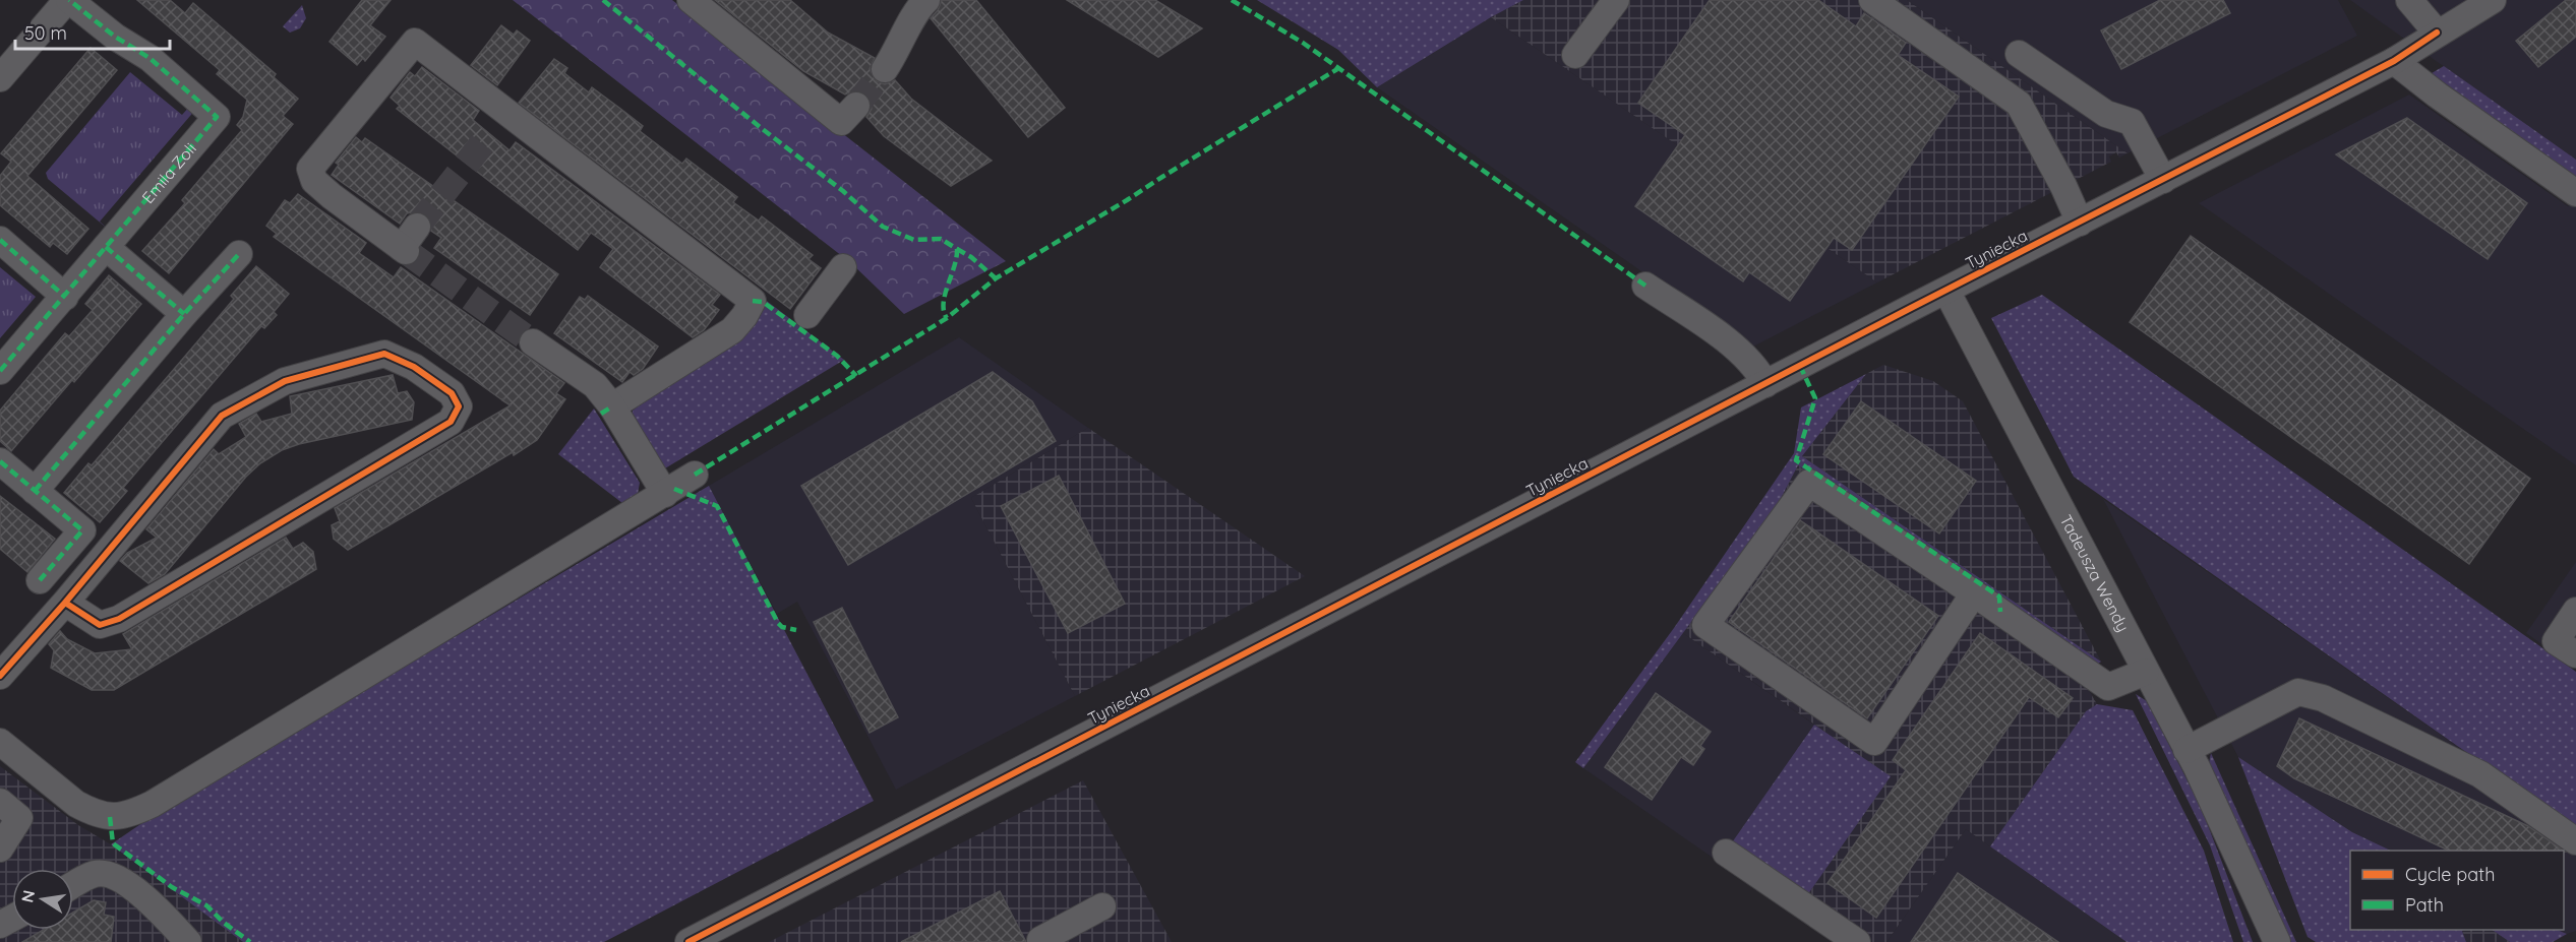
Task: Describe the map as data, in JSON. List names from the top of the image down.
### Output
{
  "streets": {
    "street": ["Emila Zoli", "Tyniecka", "Tadeusza Wendy"]
  },
  "crossings": [
    ["Tyniecka", "Tadeusza Wendy"]
  ],
  "legend": ["Cycle path", "Path"],
  "scale_bar": "50 m",
  "north": "left"
}
